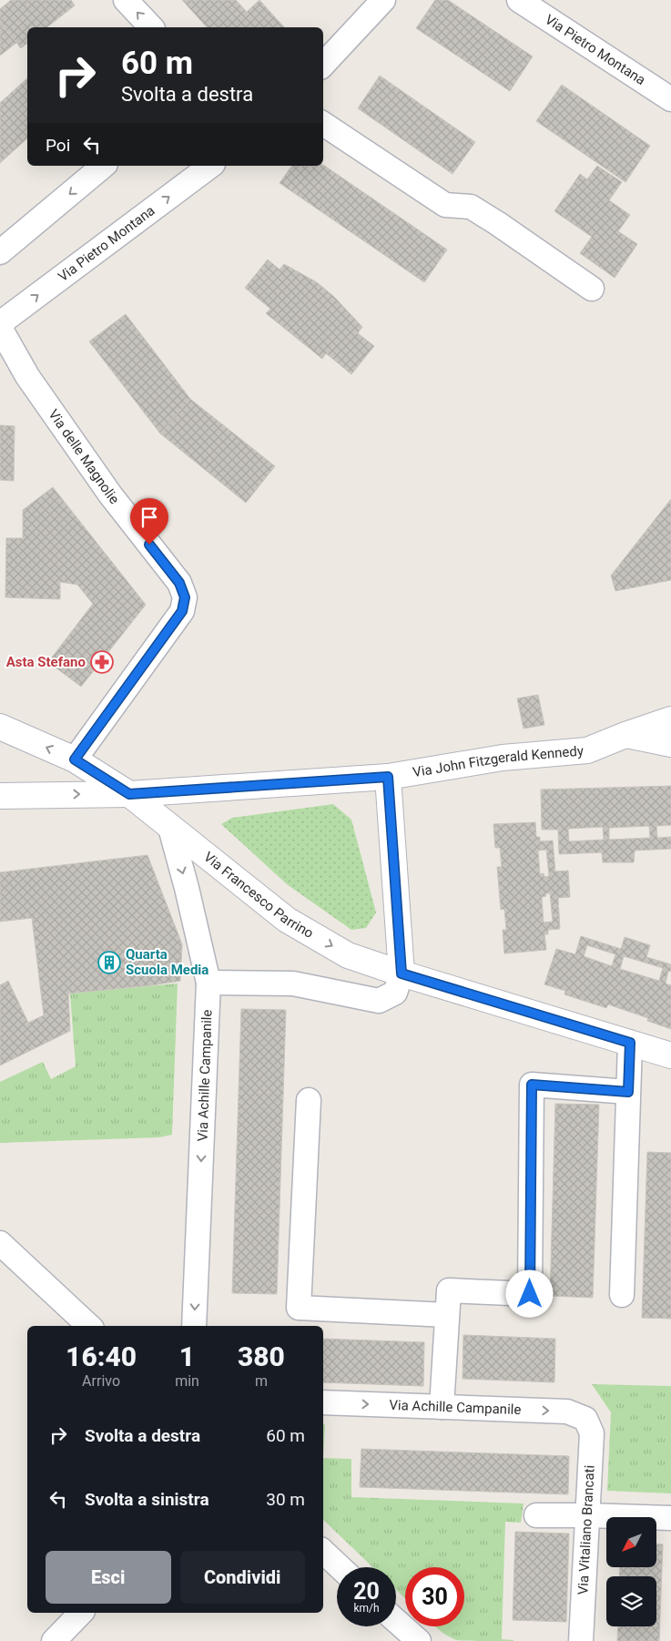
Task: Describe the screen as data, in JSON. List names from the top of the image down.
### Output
{
  "streets": {
    "street": [
      "Via Pietro Montana",
      "Via delle Magnolie",
      "Via John Fitzgerald Kennedy",
      "Via Francesco Parrino",
      "Via Achille Campanile",
      "Via Vitaliano Brancati"
    ]
  },
  "crossings": [
    ["Via John Fitzgerald Kennedy", "Via Francesco Parrino"],
    ["Via Francesco Parrino", "Via Achille Campanile"],
    ["Via Achille Campanile", "Via Vitaliano Brancati"]
  ],
  "one_way": ["Via Francesco Parrino"],
  "places": {
    "pharmacy": ["Asta Stefano"],
    "building": ["Quarta Scuola Media"]
  },
  "north": "bottom left",
  "page": {
    "turn": ["60 m", "Svolta a destra"],
    "then": "Poi",
    "eta": [
      "16:40",
      "Arrivo",
      "1",
      "min",
      "380",
      "m"
    ],
    "list": [
      {
        "name": "Svolta a destra",
        "value": "60 m"
      },
      {
        "name": "Svolta a sinistra",
        "value": "30 m"
      }
    ],
    "buttons": ["Esci", "Condividi"],
    "speed": "20 km/h",
    "limit": "30"
  }
}
